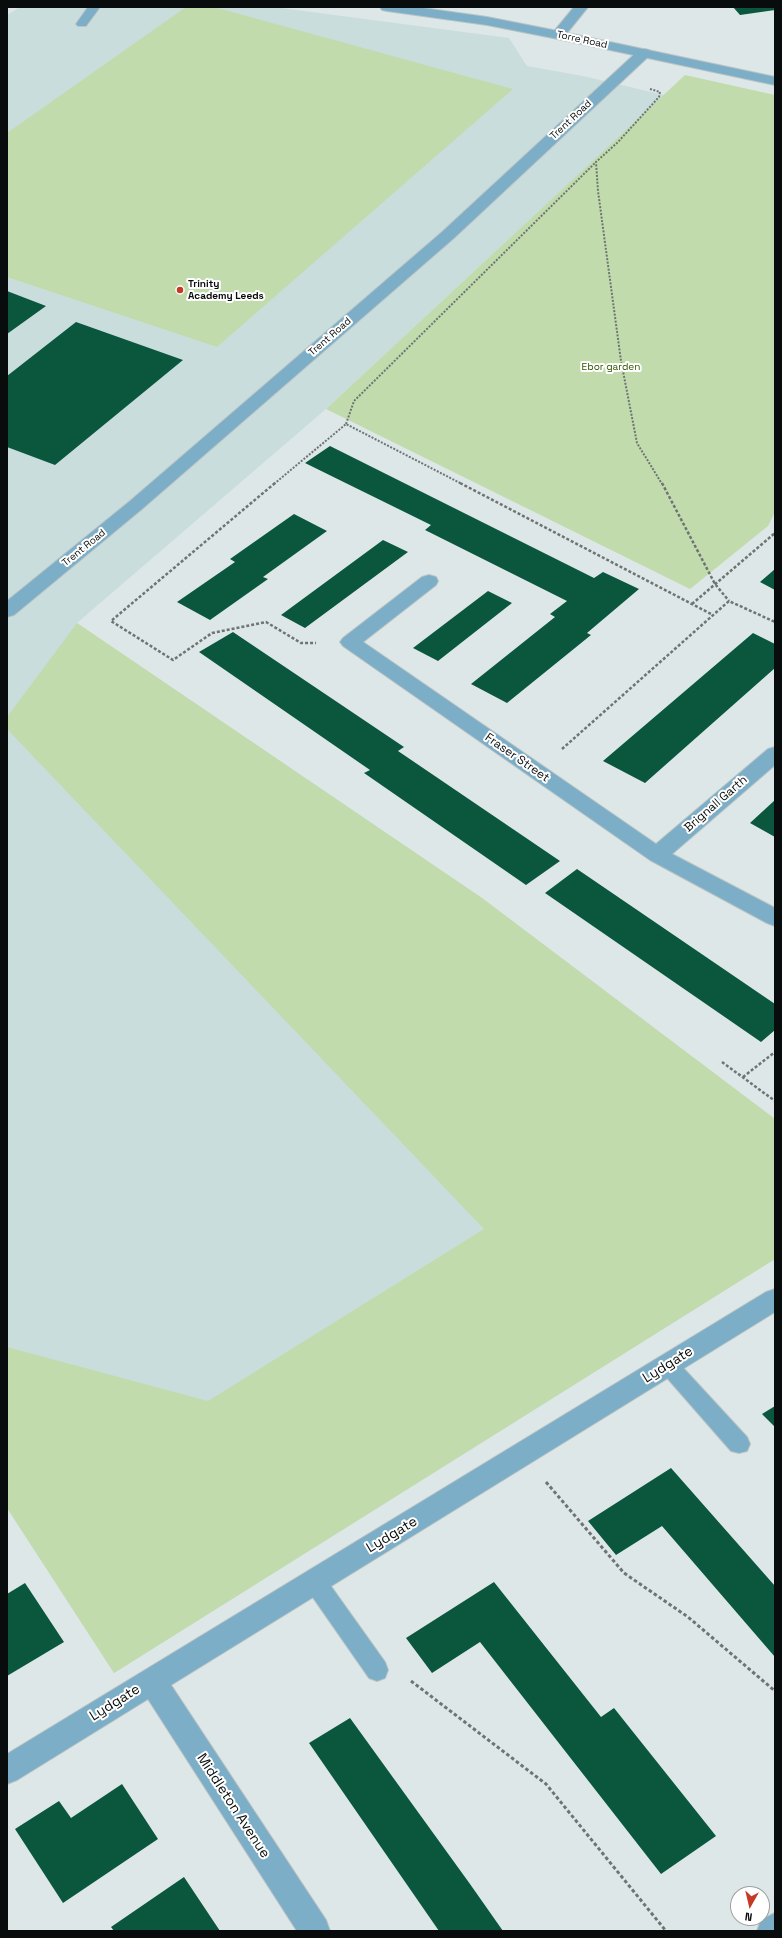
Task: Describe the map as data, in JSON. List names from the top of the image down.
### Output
{
  "streets": {
    "street": [
      "Torre Road",
      "Trent Road",
      "Fraser Street",
      "Brignall Garth",
      "Lydgate",
      "Middleton Avenue"
    ]
  },
  "crossings": [
    ["Torre Road", "Trent Road"],
    ["Fraser Street", "Brignall Garth"],
    ["Lydgate", "Middleton Avenue"]
  ],
  "parks": ["Ebor garden"],
  "places": ["Trinity Academy Leeds"],
  "north": "bottom"
}
